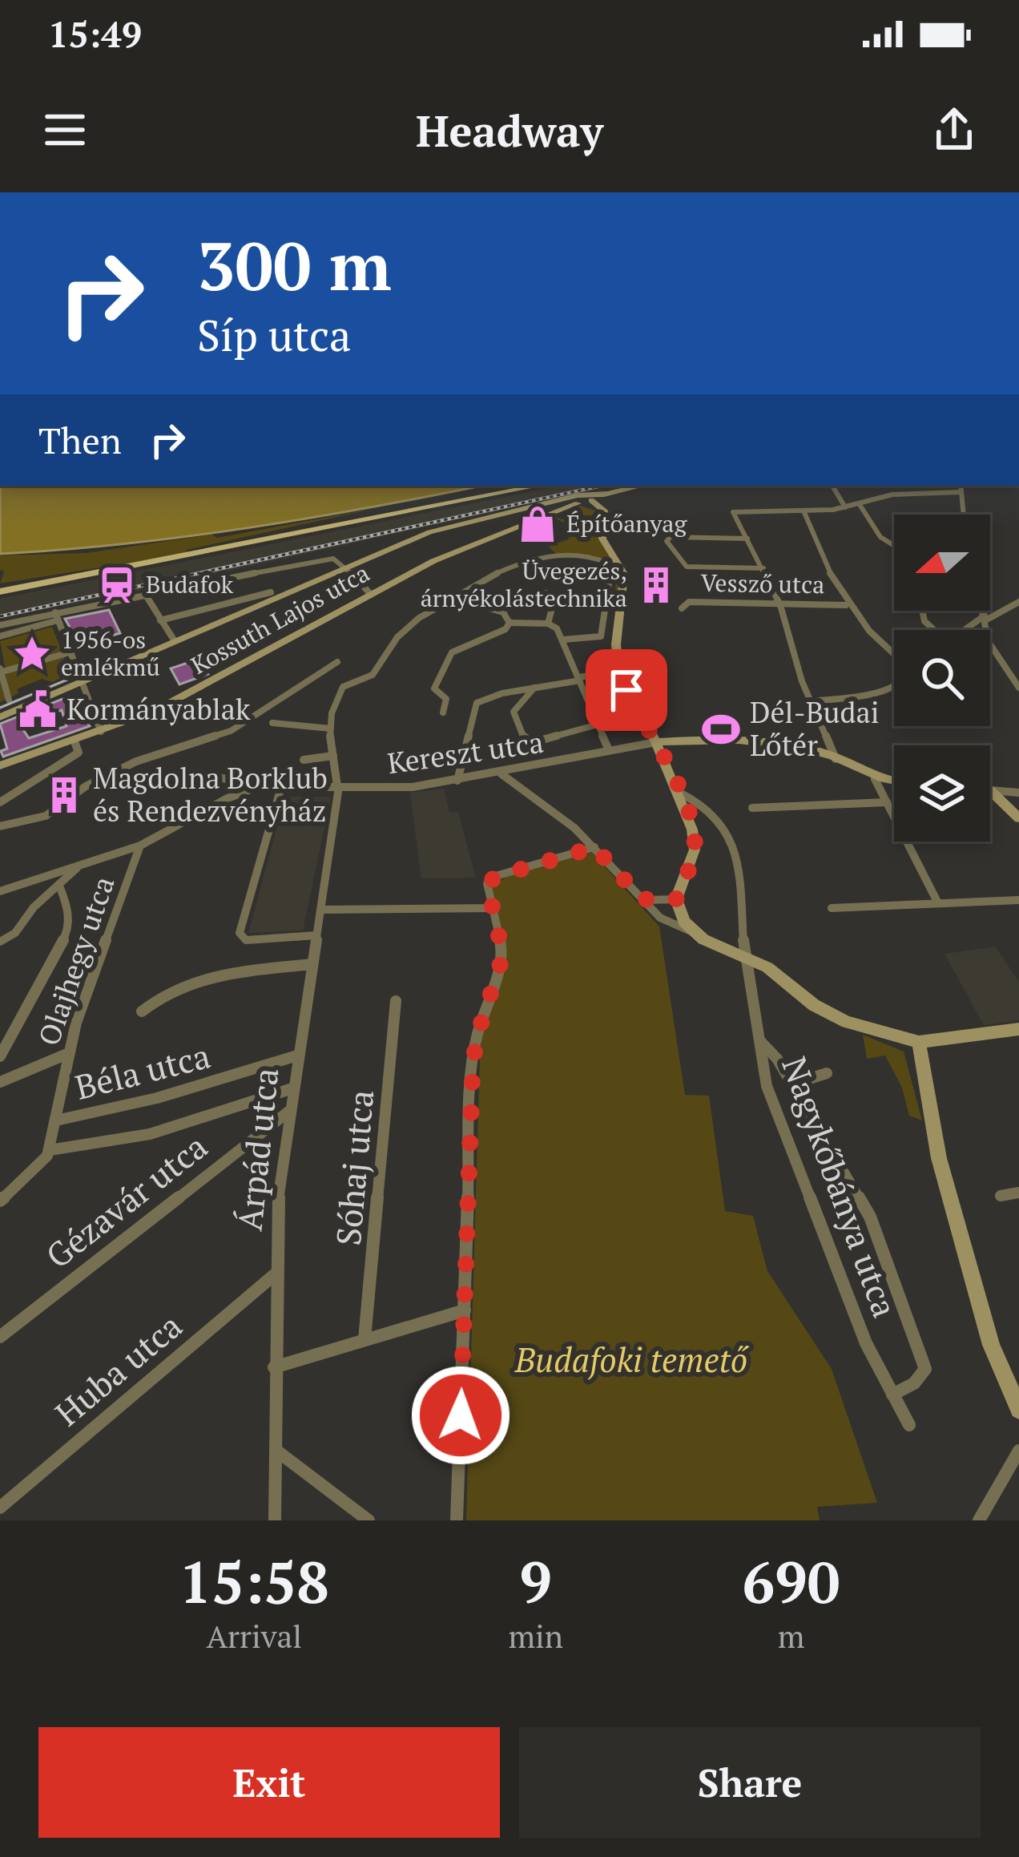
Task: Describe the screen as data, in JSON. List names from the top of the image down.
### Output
{
  "streets": {
    "main road": ["Kossuth Lajos utca"],
    "street": [
      "Vessző utca",
      "Kereszt utca",
      "Olajhegy utca",
      "Béla utca",
      "Árpád utca",
      "Sóhaj utca",
      "Nagykőbánya utca",
      "Gézavár utca",
      "Huba utca"
    ]
  },
  "crossings": [
    ["Kereszt utca", "Árpád utca"],
    ["Olajhegy utca", "Béla utca"],
    ["Béla utca", "Árpád utca"],
    ["Árpád utca", "Gézavár utca"],
    ["Árpád utca", "Huba utca"]
  ],
  "parks": ["Budafoki temető"],
  "places": {
    "shop": ["Építőanyag"],
    "station": ["Budafok"],
    "building": ["Üvegezés, árnyékolástechnika", "Magdolna Borklub és Rendezvényház"],
    "place": ["1956-os emlékmű"],
    "public building": ["Kormányablak"],
    "sports": ["Dél-Budai Lőtér"]
  },
  "north": "left",
  "page": {
    "status": "15:49",
    "header": "Headway",
    "turn": ["300 m", "Síp utca"],
    "then": "Then",
    "eta": [
      "15:58",
      "Arrival",
      "9",
      "min",
      "690",
      "m"
    ],
    "buttons": ["Exit", "Share"]
  }
}
